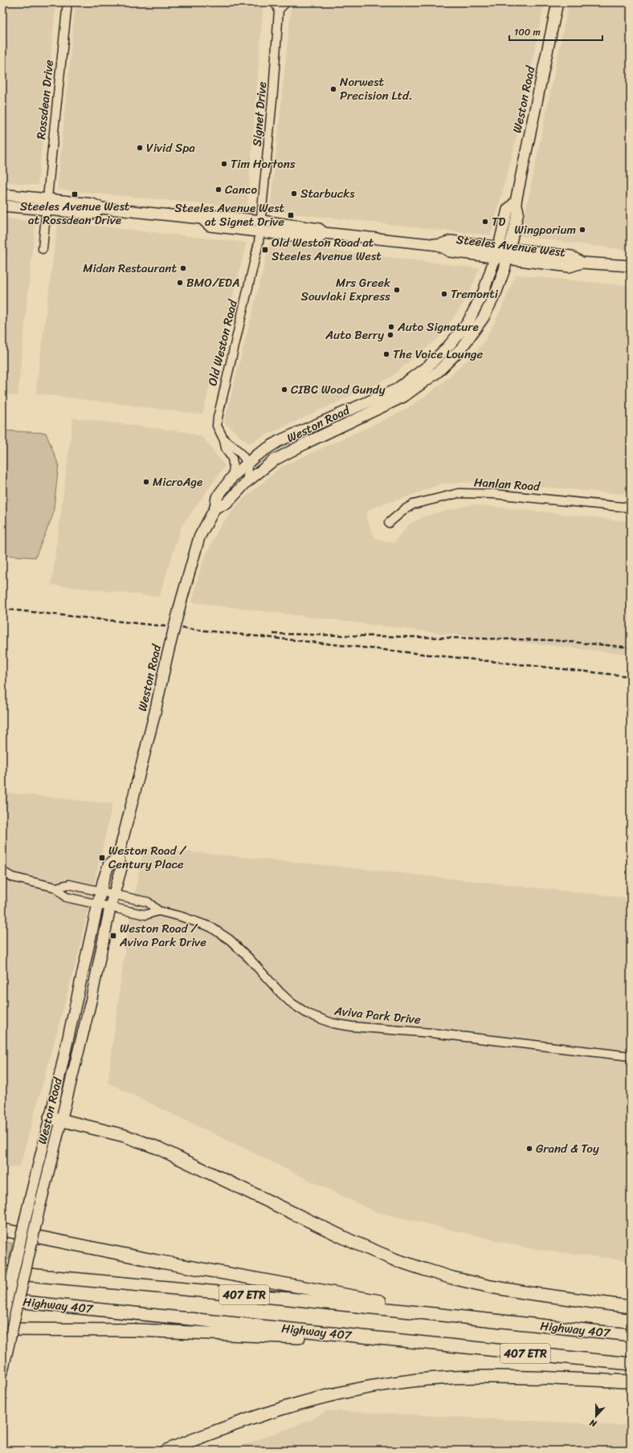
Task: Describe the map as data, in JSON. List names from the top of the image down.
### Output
{
  "streets": {
    "highway": ["407 ETR", "Highway 407"],
    "main road": ["Weston Road", "Steeles Avenue West"],
    "street": [
      "Rossdean Drive",
      "Signet Drive",
      "Old Weston Road",
      "Hanlan Road",
      "Aviva Park Drive"
    ]
  },
  "crossings": [
    ["Rossdean Drive", "Steeles Avenue West"],
    ["Weston Road", "Steeles Avenue West"],
    ["Weston Road", "Old Weston Road"],
    ["Weston Road", "Aviva Park Drive"],
    ["Signet Drive", "Steeles Avenue West"],
    ["Signet Drive", "Old Weston Road"],
    ["Steeles Avenue West", "Old Weston Road"]
  ],
  "places": {
    "other": [
      "Norwest Precision Ltd.",
      "Vivid Spa",
      "Tim Hortons",
      "Canco",
      "Starbucks",
      "TD",
      "Wingporium",
      "Midan Restaurant",
      "BMO/EDA",
      "Mrs Greek Souvlaki Express",
      "Tremonti",
      "Auto Signature",
      "Auto Berry",
      "The Voice Lounge",
      "CIBC Wood Gundy",
      "MicroAge",
      "Grand & Toy"
    ],
    "transit": [
      "Steeles Avenue West at Rossdean Drive",
      "Steeles Avenue West at Signet Drive",
      "Old Weston Road at Steeles Avenue West",
      "Weston Road / Century Place",
      "Weston Road / Aviva Park Drive"
    ]
  },
  "scale_bar": "100 m",
  "north": "bottom"
}
